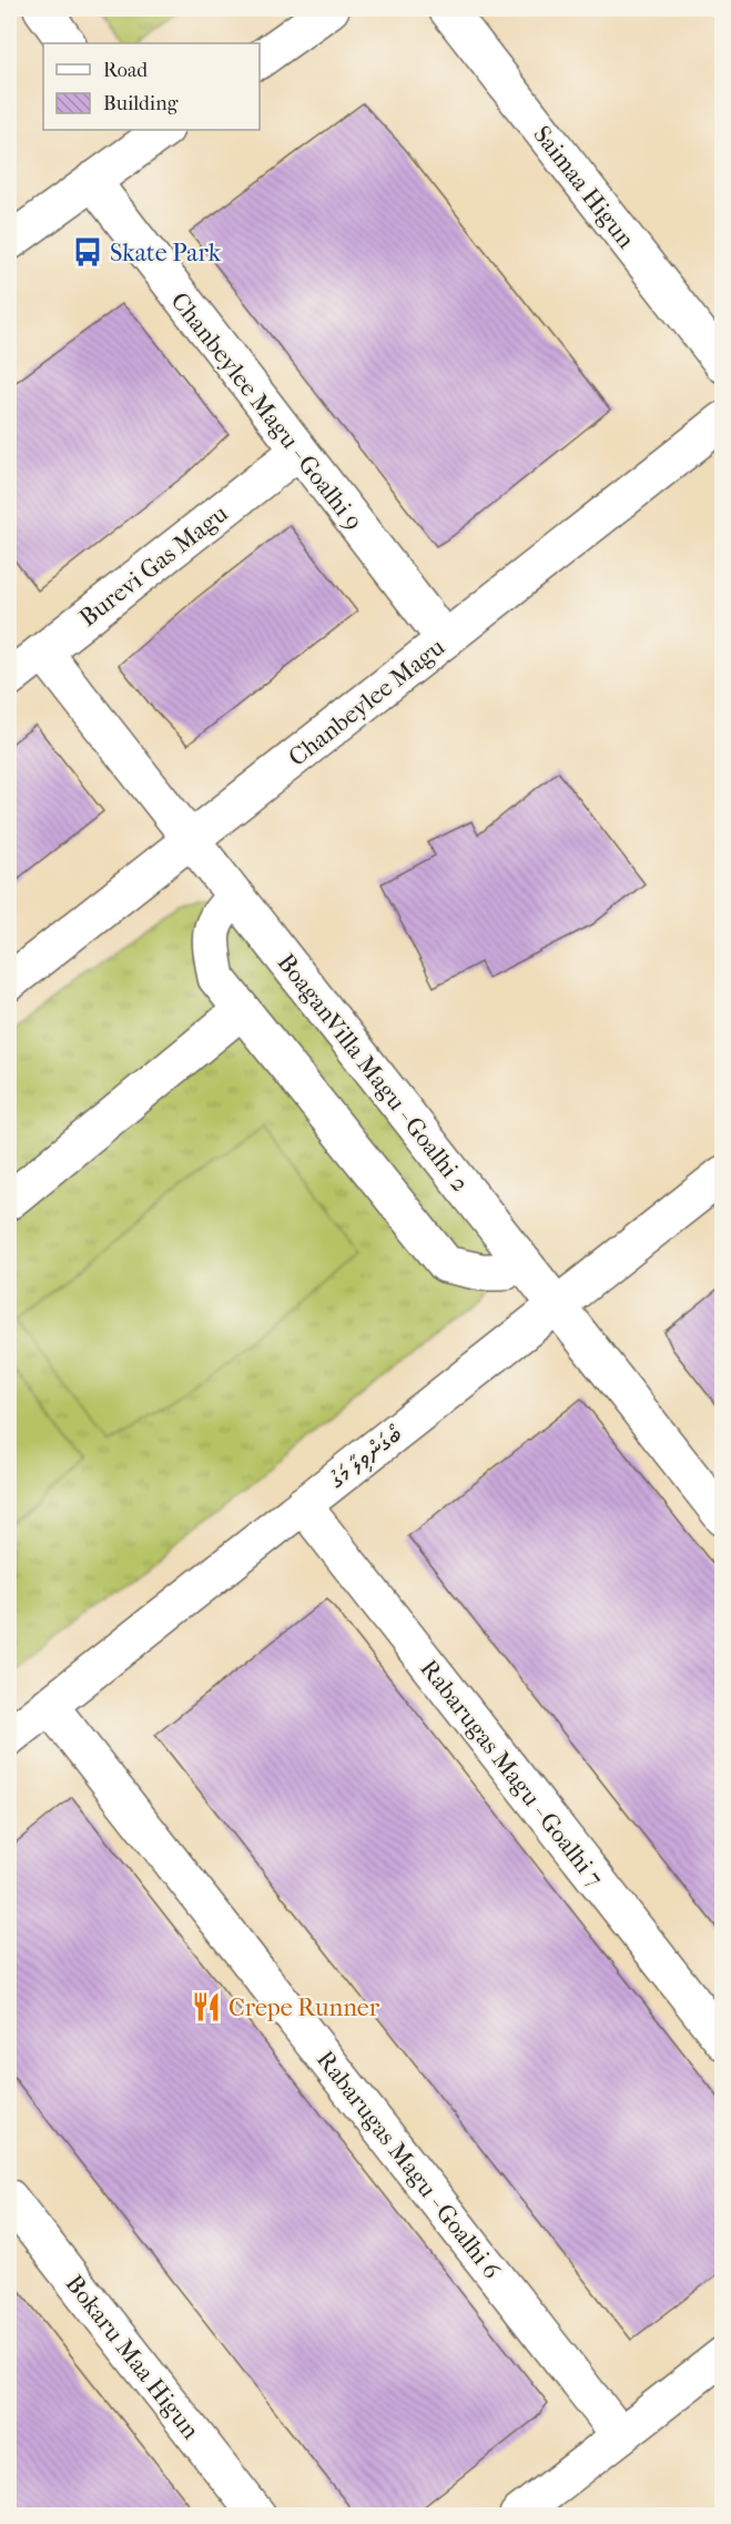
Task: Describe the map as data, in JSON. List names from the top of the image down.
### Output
{
  "streets": {
    "street": [
      "Saimaa Higun",
      "Chanbeylee Magu - Goalhi 9",
      "Burevi Gas Magu",
      "Chanbeylee Magu",
      "BoaganVilla Magu - Goalhi 2",
      "ބޯގަންވިލާ މަގު",
      "Rabarugas Magu - Goalhi 7",
      "Rabarugas Magu - Goalhi 6",
      "Bokaru Maa Higun"
    ]
  },
  "crossings": [
    ["Chanbeylee Magu - Goalhi 9", "Burevi Gas Magu"],
    ["Chanbeylee Magu - Goalhi 9", "Chanbeylee Magu"],
    ["Burevi Gas Magu", "BoaganVilla Magu - Goalhi 2"],
    ["Chanbeylee Magu", "BoaganVilla Magu - Goalhi 2"],
    ["BoaganVilla Magu - Goalhi 2", "ބޯގަންވިލާ މަގު"],
    ["ބޯގަންވިލާ މަގު", "Rabarugas Magu - Goalhi 7"],
    ["ބޯގަންވިލާ މަގު", "Rabarugas Magu - Goalhi 6"]
  ],
  "places": {
    "bus stop": ["Skate Park"],
    "restaurant": ["Crepe Runner"]
  },
  "legend": ["Road", "Building"]
}
